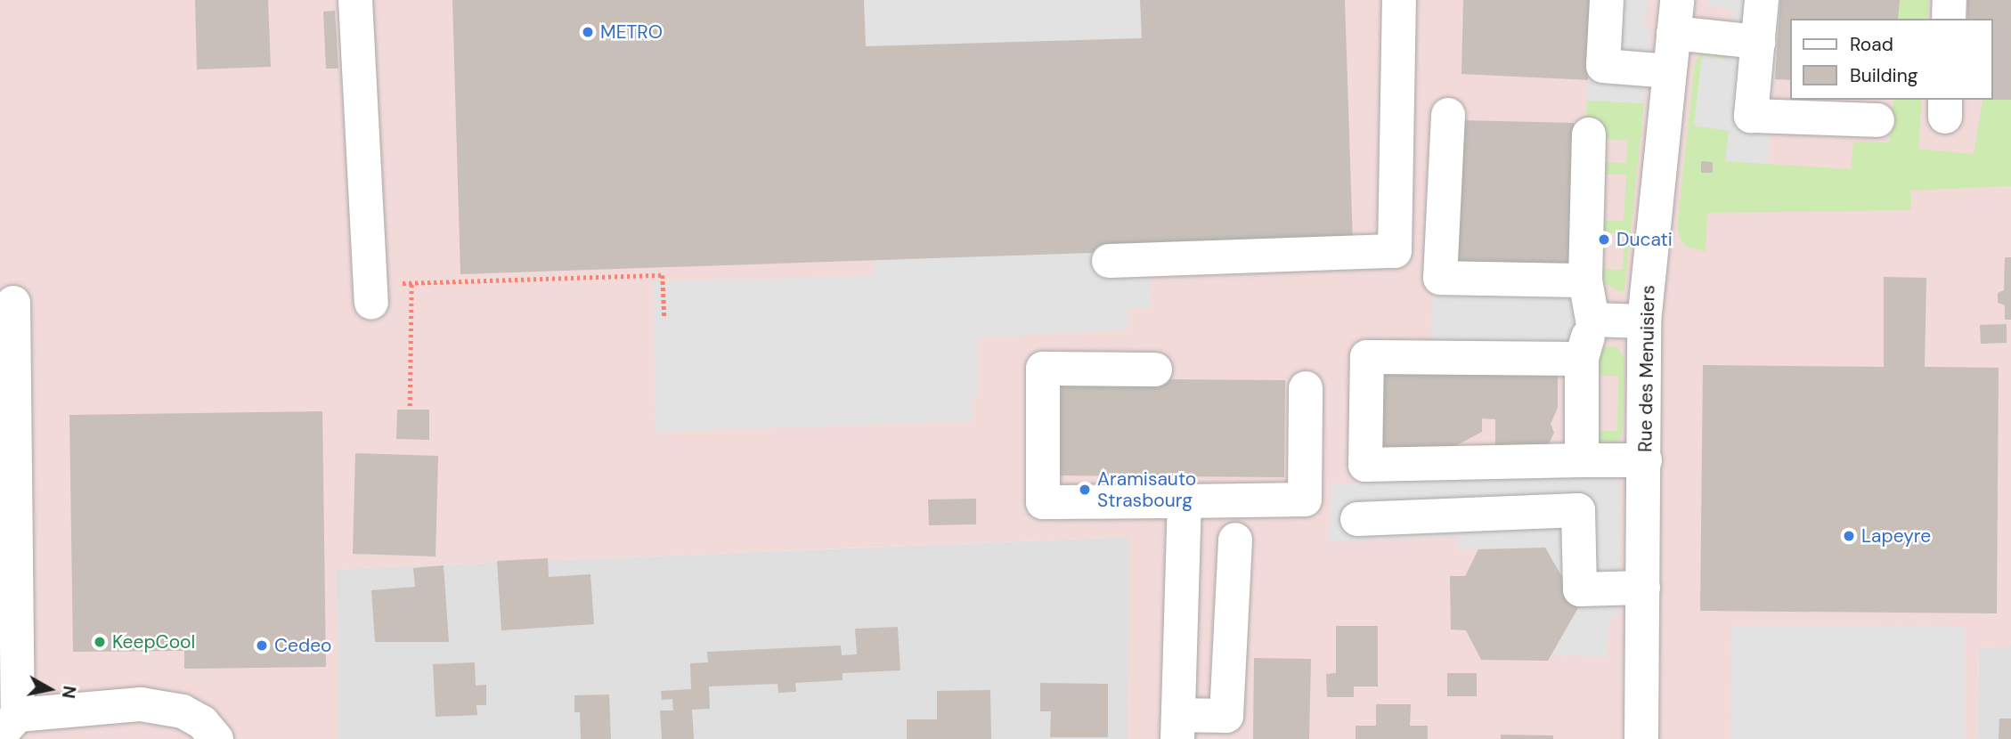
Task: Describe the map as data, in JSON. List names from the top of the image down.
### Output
{
  "streets": {
    "street": ["Rue des Menuisiers"]
  },
  "places": [
    "METRO",
    "Ducati",
    "Aramisauto Strasbourg",
    "Lapeyre",
    "KeepCool",
    "Cedeo"
  ],
  "legend": ["Road", "Building"],
  "north": "right"
}
